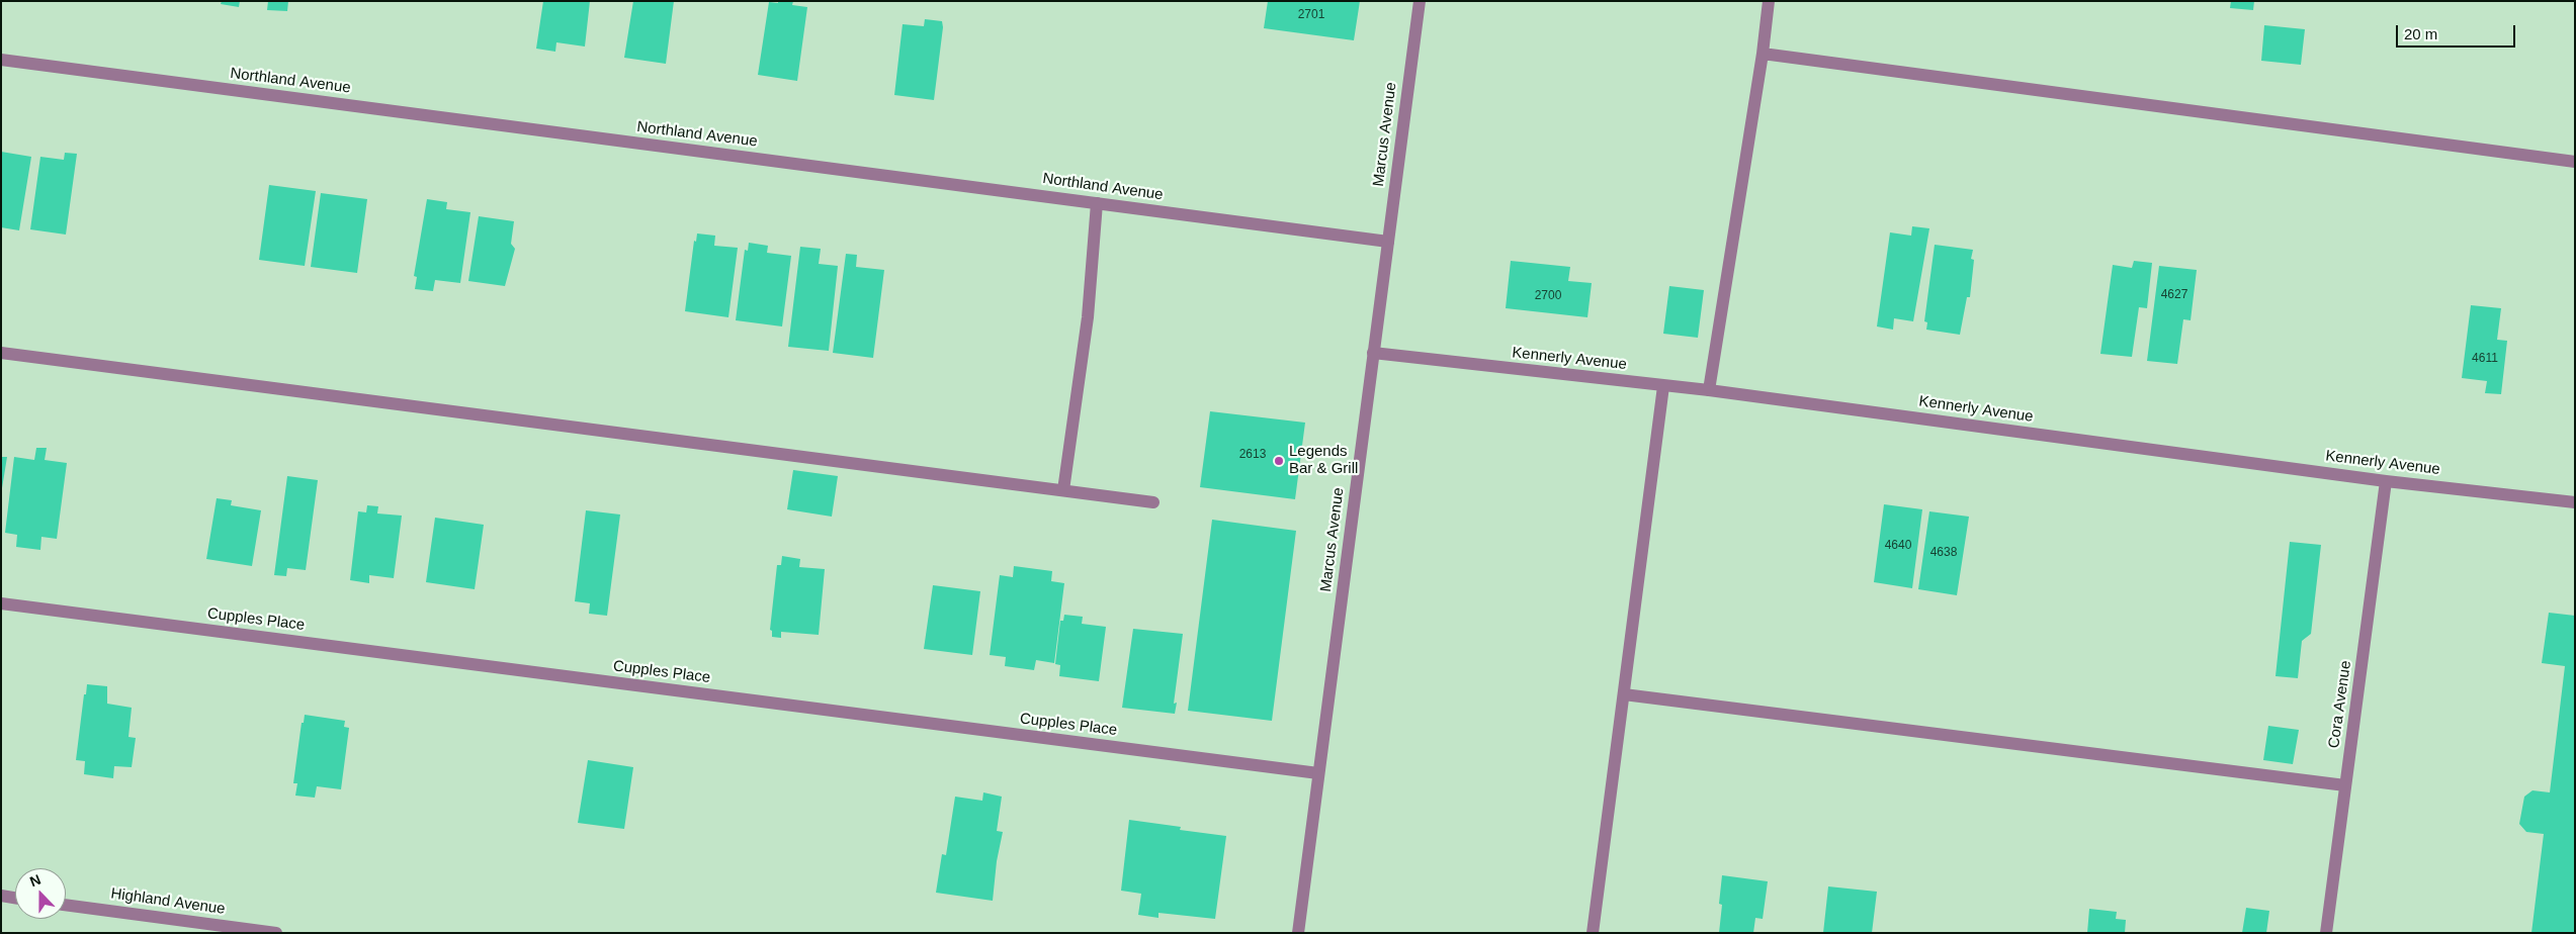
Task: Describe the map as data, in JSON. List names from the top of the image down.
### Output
{
  "streets": {
    "street": [
      "Northland Avenue",
      "Marcus Avenue",
      "Kennerly Avenue",
      "Cupples Place",
      "Cora Avenue",
      "Highland Avenue"
    ]
  },
  "crossings": [
    ["Northland Avenue", "Marcus Avenue"],
    ["Marcus Avenue", "Kennerly Avenue"],
    ["Marcus Avenue", "Cupples Place"],
    ["Kennerly Avenue", "Cora Avenue"]
  ],
  "places": ["Legends Bar & Grill"],
  "house_numbers": [
    "2701",
    "4627",
    "2700",
    "4611",
    "2613",
    "4640",
    "4638"
  ],
  "scale_bar": "20 m",
  "north": "top"
}
